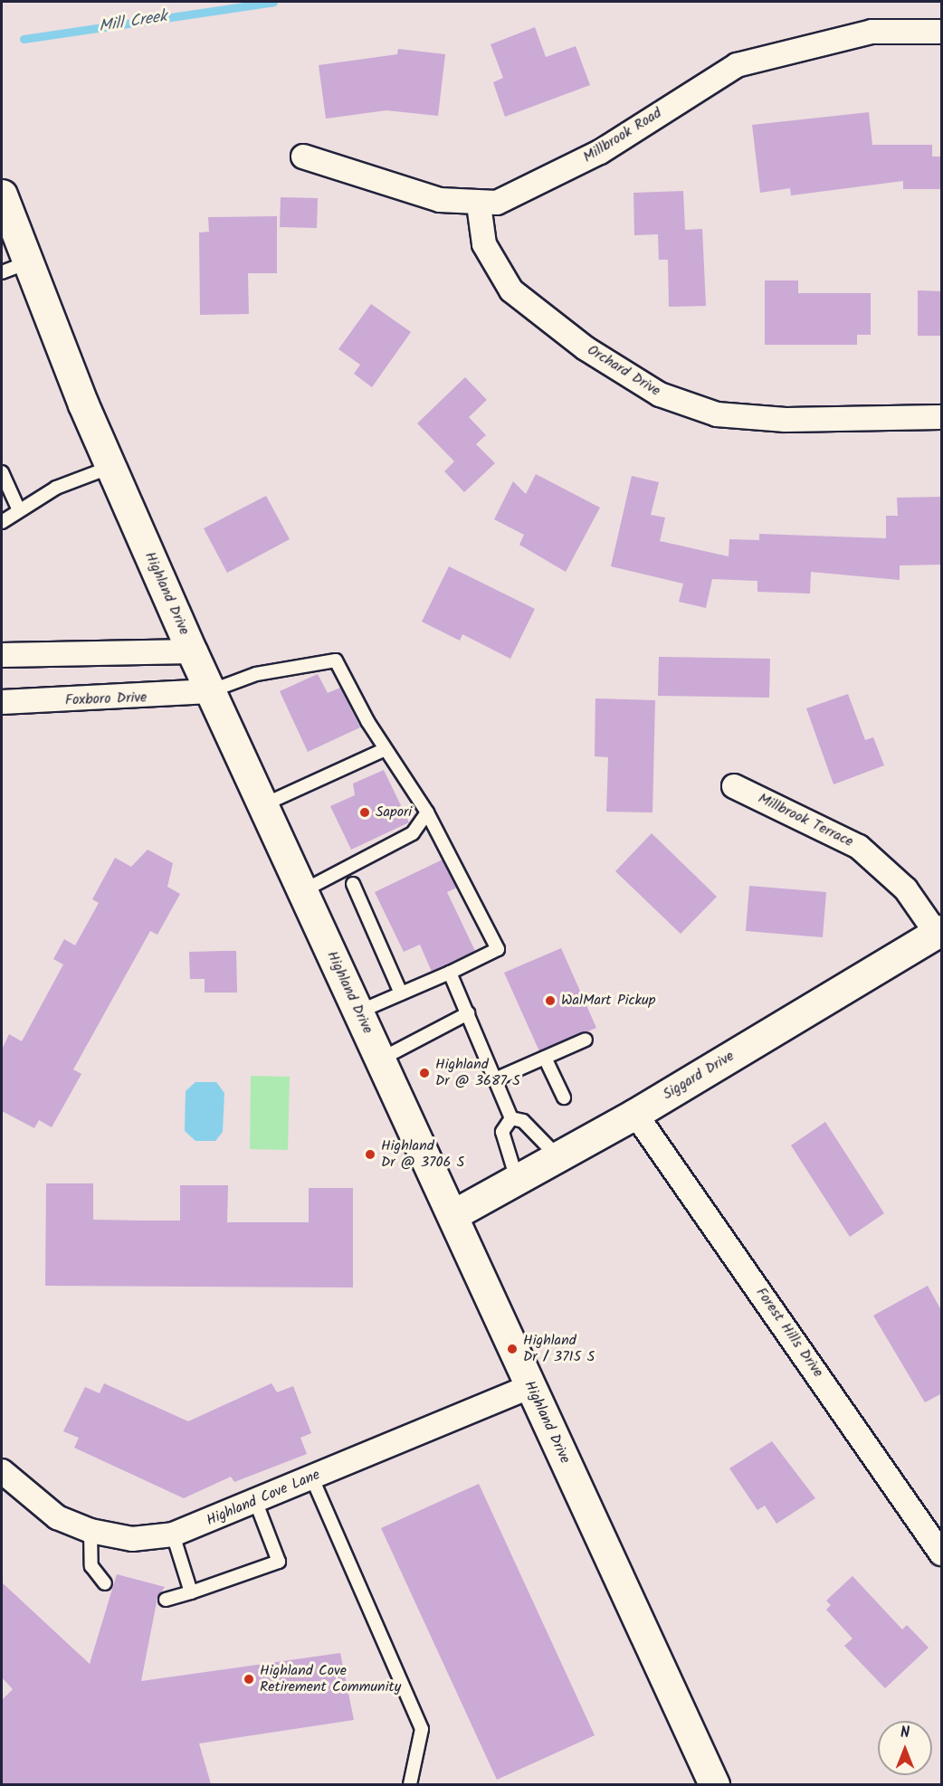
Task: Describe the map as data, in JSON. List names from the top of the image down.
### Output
{
  "streets": {
    "main road": ["Highland Drive", "Siggard Drive"],
    "street": [
      "Millbrook Road",
      "Orchard Drive",
      "Foxboro Drive",
      "Millbrook Terrace",
      "Forest Hills Drive",
      "Highland Cove Lane"
    ]
  },
  "crossings": [
    ["Millbrook Road", "Orchard Drive"],
    ["Highland Drive", "Foxboro Drive"],
    ["Highland Drive", "Siggard Drive"],
    ["Highland Drive", "Highland Cove Lane"],
    ["Millbrook Terrace", "Siggard Drive"],
    ["Siggard Drive", "Forest Hills Drive"]
  ],
  "water": ["Mill Creek"],
  "places": [
    "Sapori",
    "WalMart Pickup",
    "Highland Dr @ 3687 S",
    "Highland Dr @ 3706 S",
    "Highland Dr / 3715 S",
    "Highland Cove Retirement Community"
  ],
  "north": "top"
}
